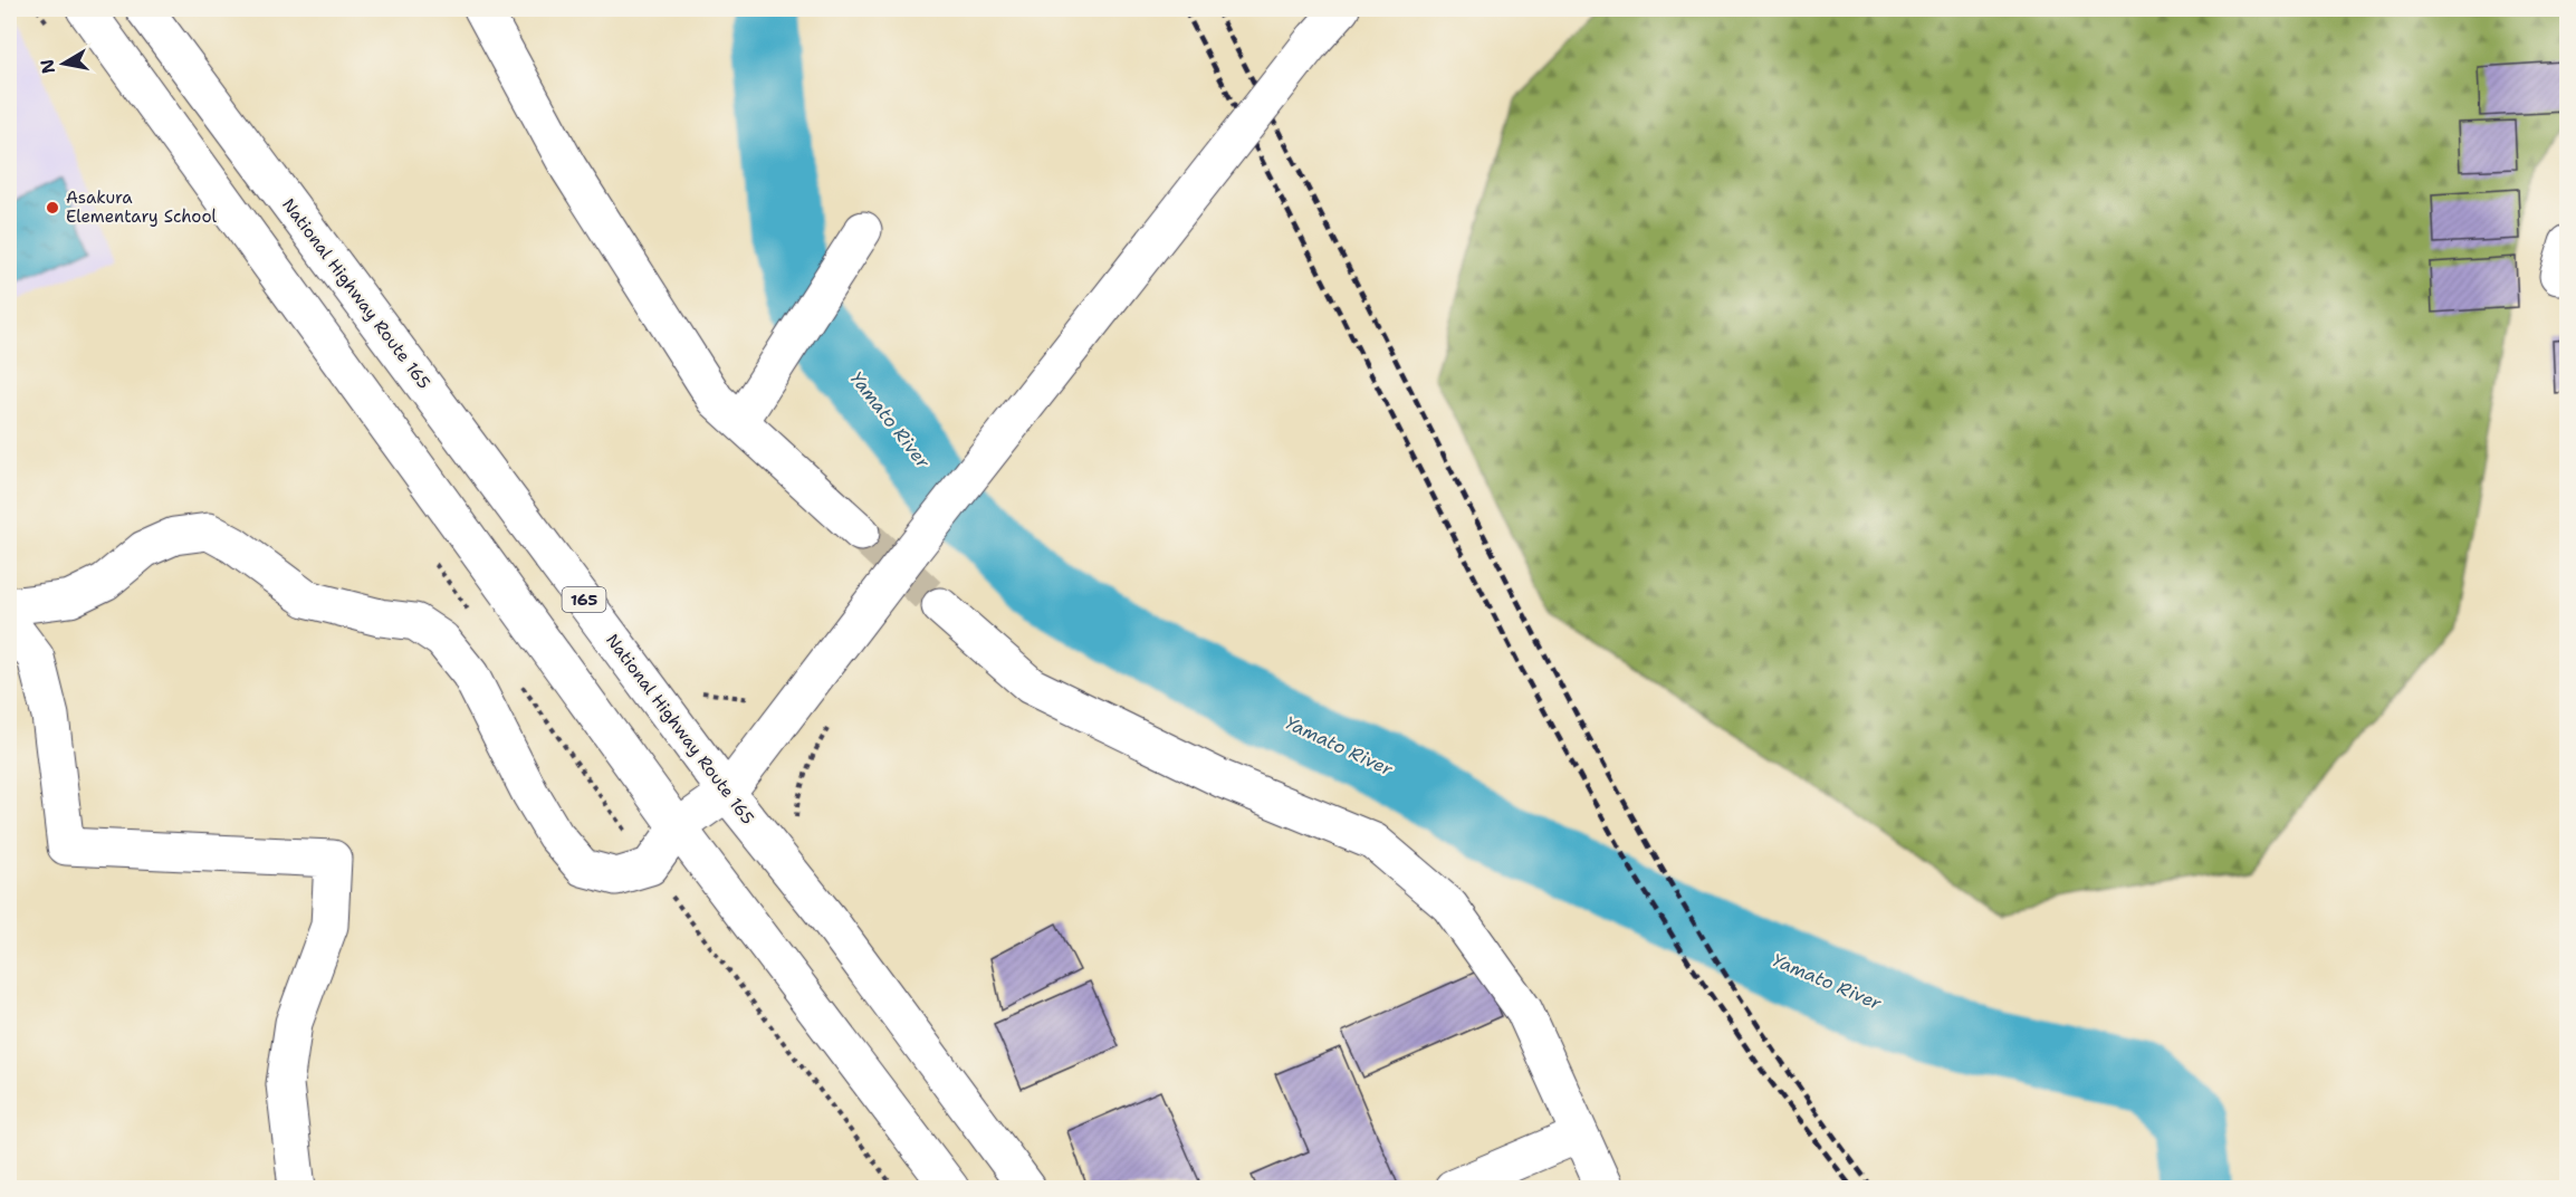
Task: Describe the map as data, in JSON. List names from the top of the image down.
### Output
{
  "streets": {
    "main road": ["National Highway Route 165", "165"]
  },
  "water": ["Yamato River"],
  "places": ["Asakura Elementary School"],
  "north": "left"
}
